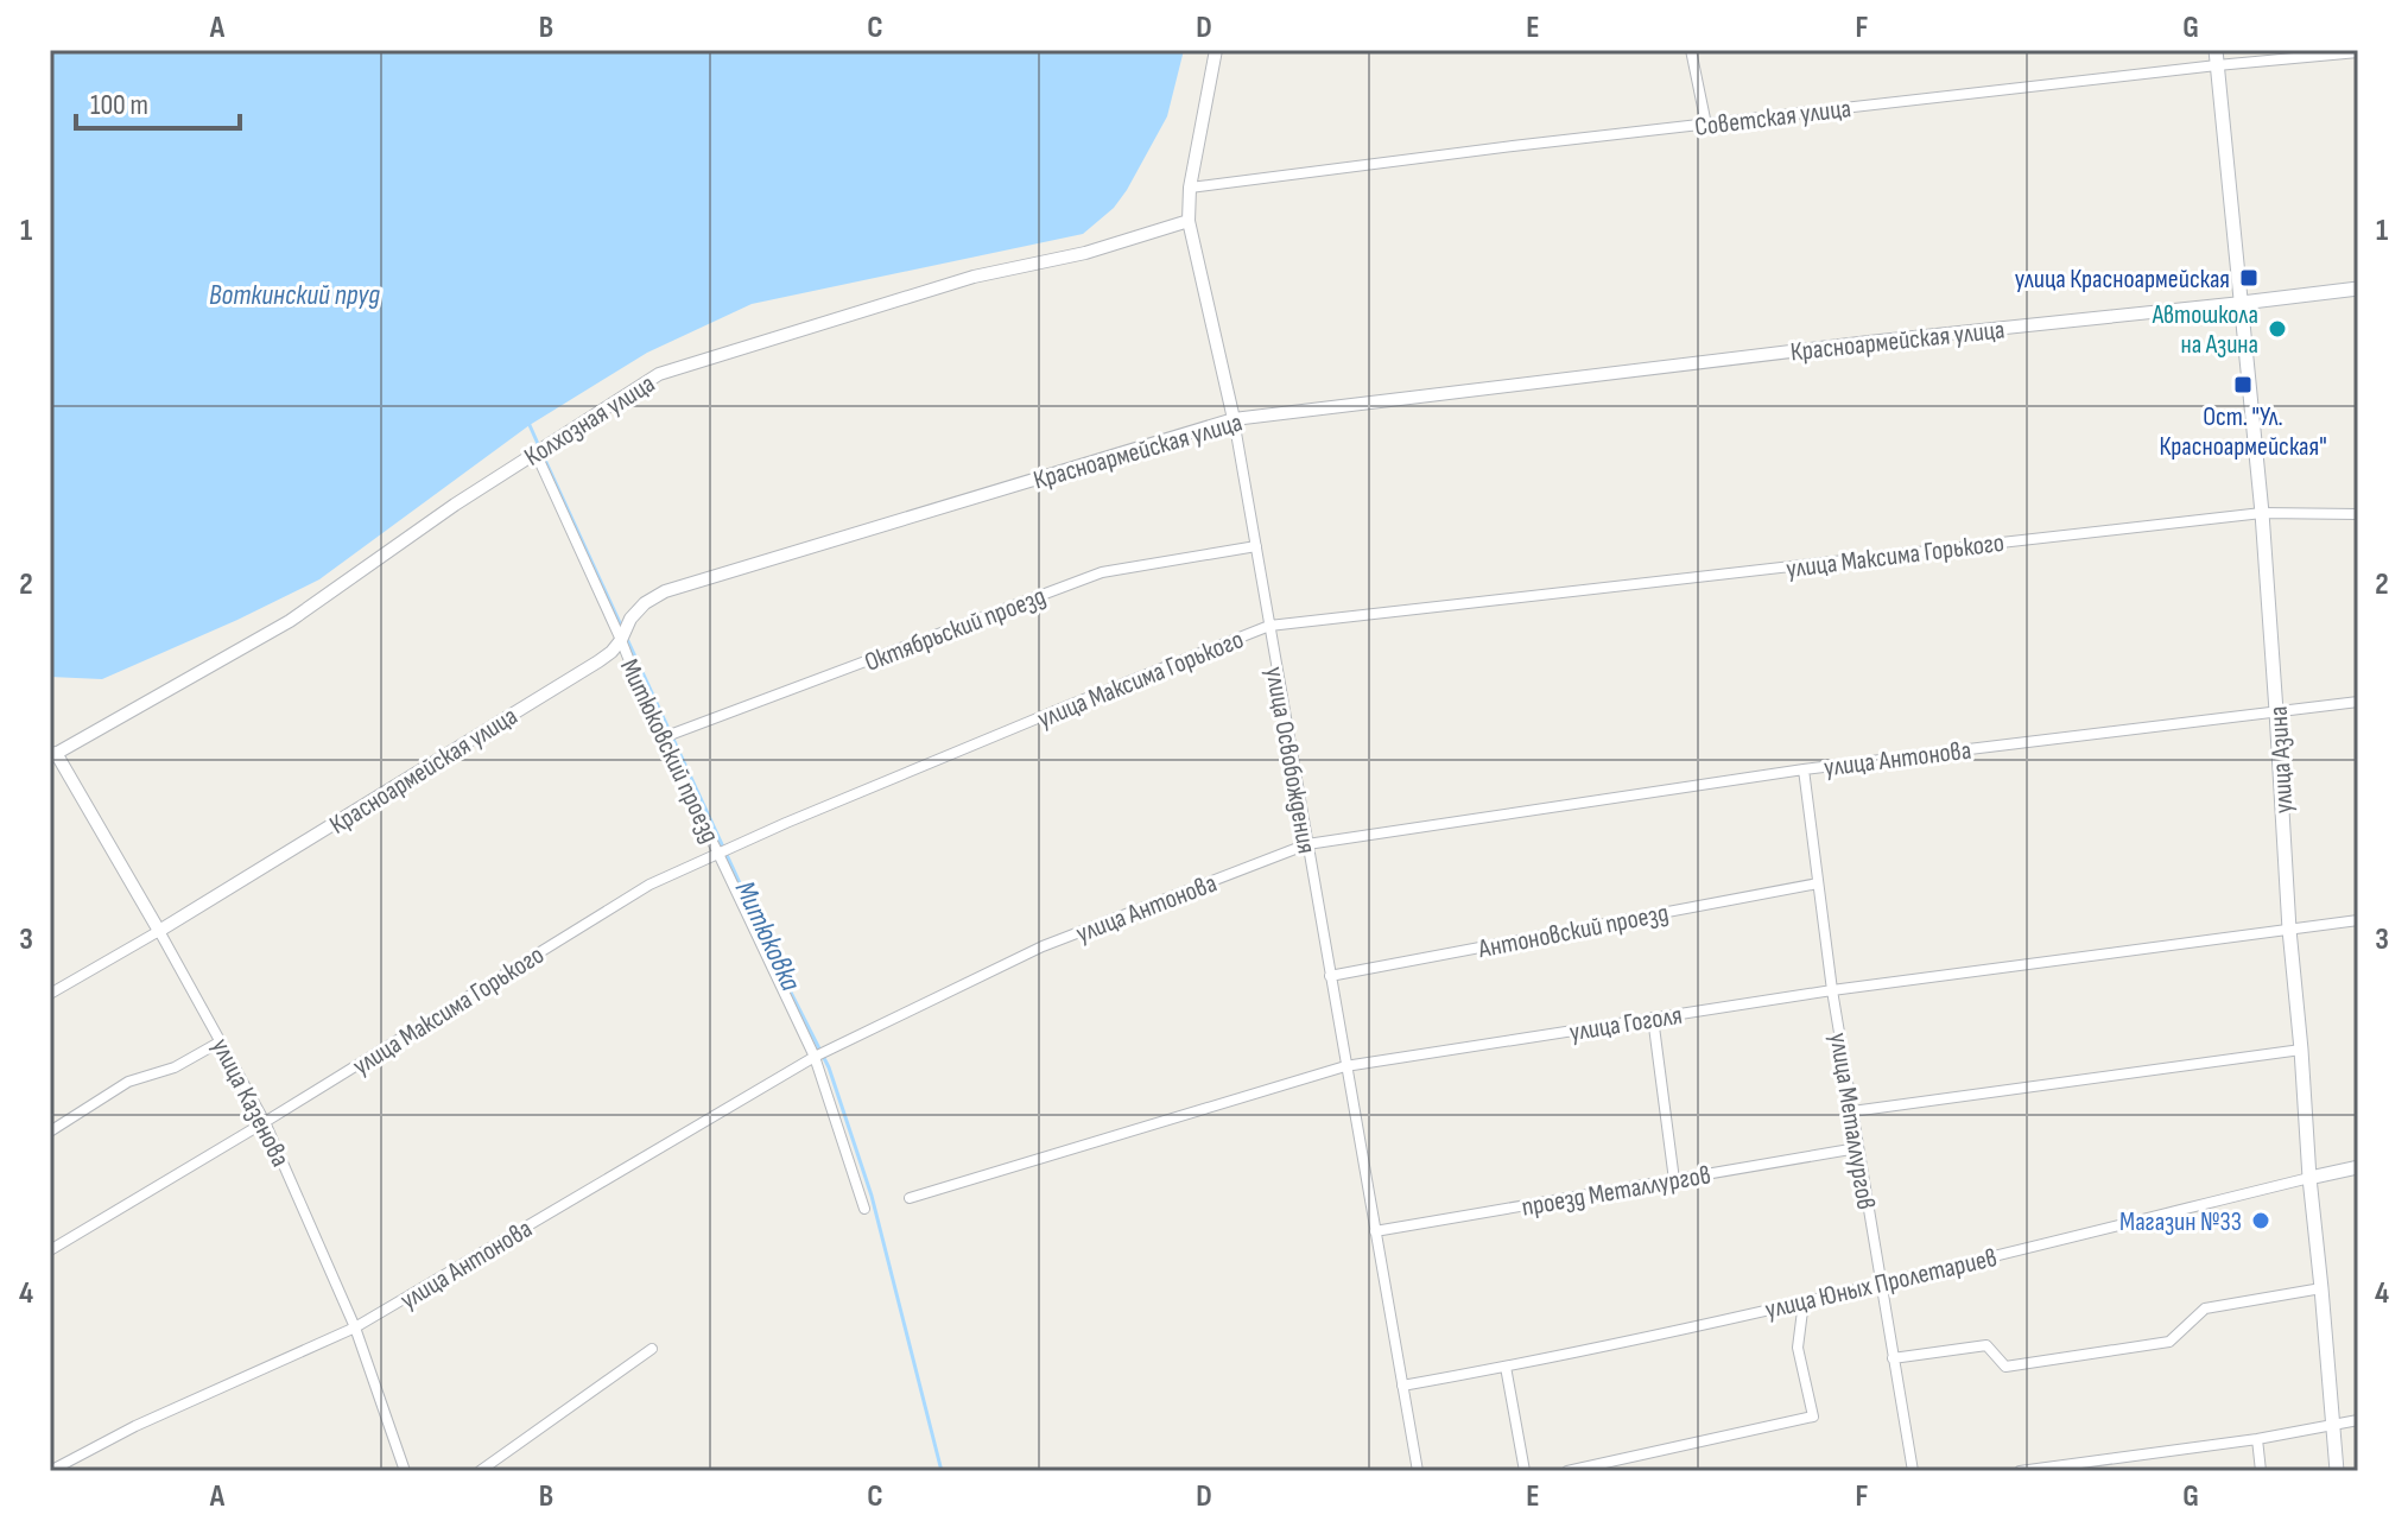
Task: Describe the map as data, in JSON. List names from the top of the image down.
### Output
{
  "streets": {
    "main road": ["Красноармейская улица", "улица Азина", "улица Юных Пролетариев"],
    "street": [
      "Советская улица",
      "Колхозная улица",
      "улица Максима Горького",
      "Октябрьский проезд",
      "Митюковский проезд",
      "улица Антонова",
      "улица Освобождения",
      "Антоновский проезд",
      "улица Гоголя",
      "улица Казенова",
      "улица Металлургов",
      "проезд Металлургов"
    ]
  },
  "crossings": [
    ["Советская улица", "улица Освобождения"],
    ["Советская улица", "улица Азина"],
    ["Красноармейская улица", "Митюковский проезд"],
    ["Красноармейская улица", "улица Освобождения"],
    ["Красноармейская улица", "улица Азина"],
    ["Красноармейская улица", "улица Казенова"],
    ["Колхозная улица", "Митюковский проезд"],
    ["Колхозная улица", "улица Освобождения"],
    ["Колхозная улица", "улица Казенова"],
    ["улица Максима Горького", "Митюковский проезд"],
    ["улица Максима Горького", "улица Освобождения"],
    ["улица Максима Горького", "улица Азина"],
    ["улица Максима Горького", "улица Казенова"],
    ["Октябрьский проезд", "Митюковский проезд"],
    ["Октябрьский проезд", "улица Освобождения"],
    ["Митюковский проезд", "улица Антонова"],
    ["улица Антонова", "улица Освобождения"],
    ["улица Антонова", "улица Азина"],
    ["улица Антонова", "улица Казенова"],
    ["улица Антонова", "улица Металлургов"],
    ["улица Освобождения", "Антоновский проезд"],
    ["улица Освобождения", "улица Гоголя"],
    ["улица Освобождения", "проезд Металлургов"],
    ["улица Освобождения", "улица Юных Пролетариев"],
    ["улица Азина", "улица Гоголя"],
    ["улица Азина", "улица Юных Пролетариев"],
    ["Антоновский проезд", "улица Металлургов"],
    ["улица Гоголя", "улица Металлургов"],
    ["улица Металлургов", "проезд Металлургов"],
    ["улица Металлургов", "улица Юных Пролетариев"]
  ],
  "water": ["Воткинский пруд", "Митюковка"],
  "places": {
    "transit": ["улица Красноармейская", "Ост. \"Ул. Красноармейская\""],
    "other": ["Автошкола на Азина", "Магазин №33"]
  },
  "scale_bar": "100 m",
  "grid": {
    "columns": [
      "A",
      "B",
      "C",
      "D",
      "E",
      "F",
      "G"
    ],
    "rows": [
      "1",
      "2",
      "3",
      "4"
    ]
  }
}
